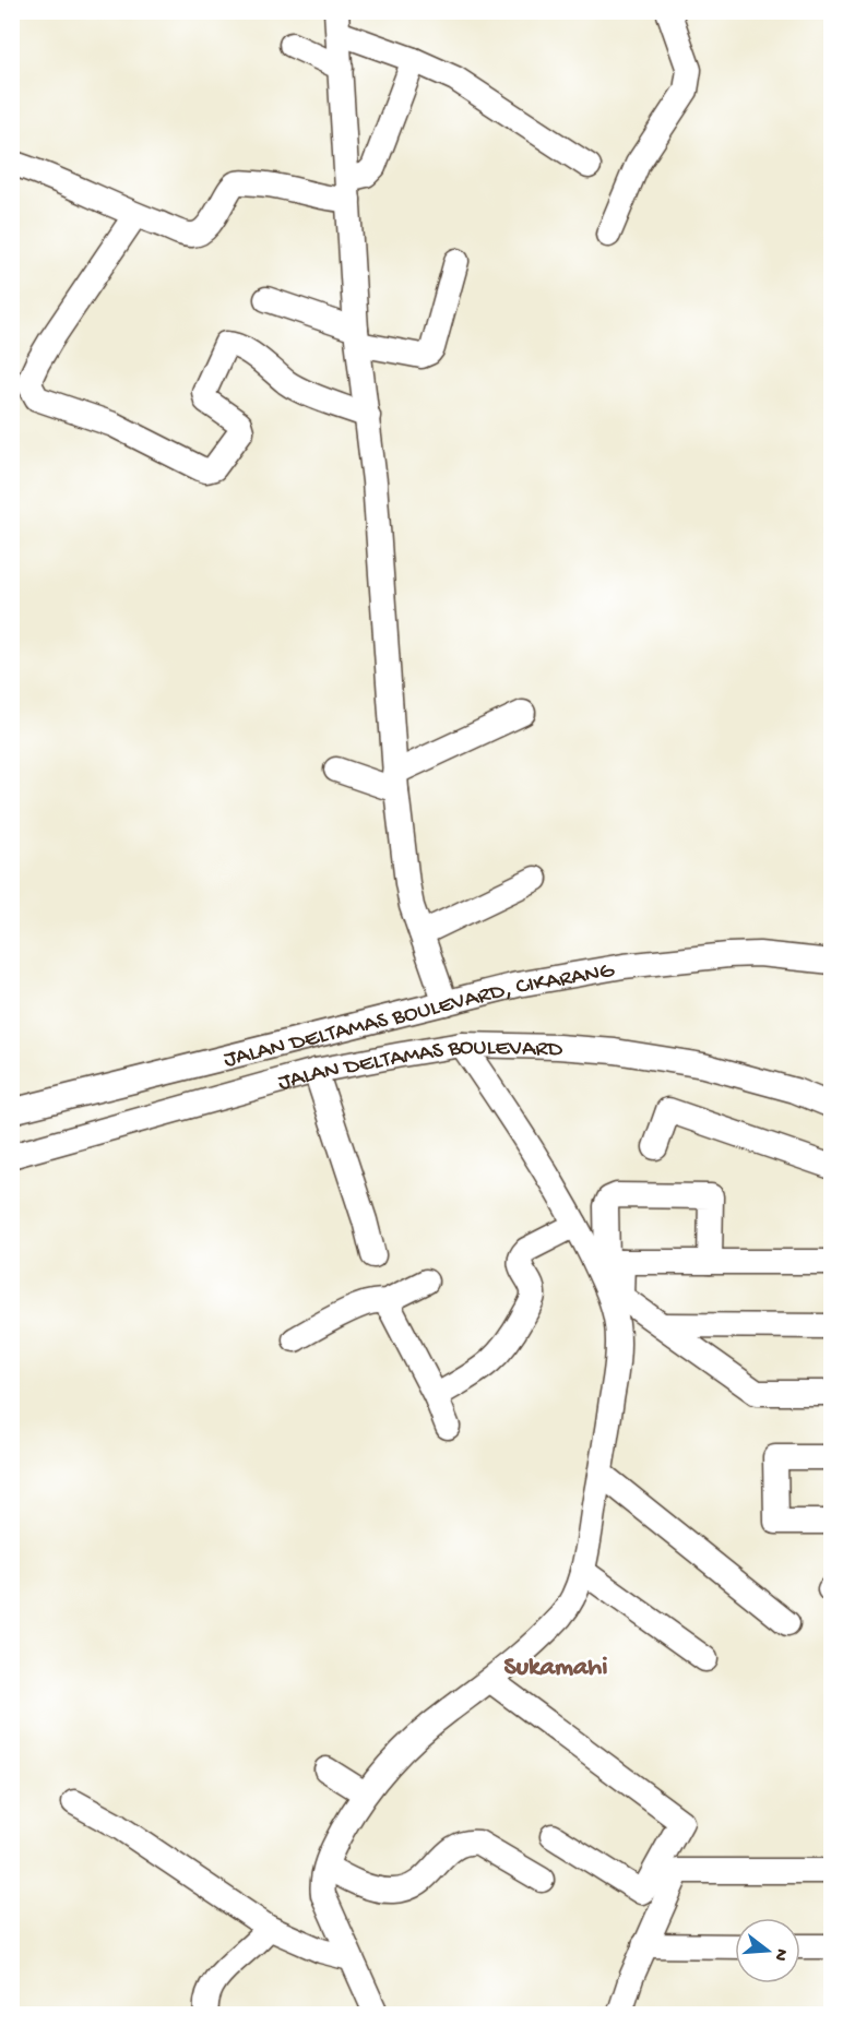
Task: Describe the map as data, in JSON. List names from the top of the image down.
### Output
{
  "streets": {
    "street": ["JALAN DELTAMAS BOULEVARD, CIKARANG", "JALAN DELTAMAS BOULEVARD"]
  },
  "districts": ["Sukamahi"],
  "north": "right"
}
